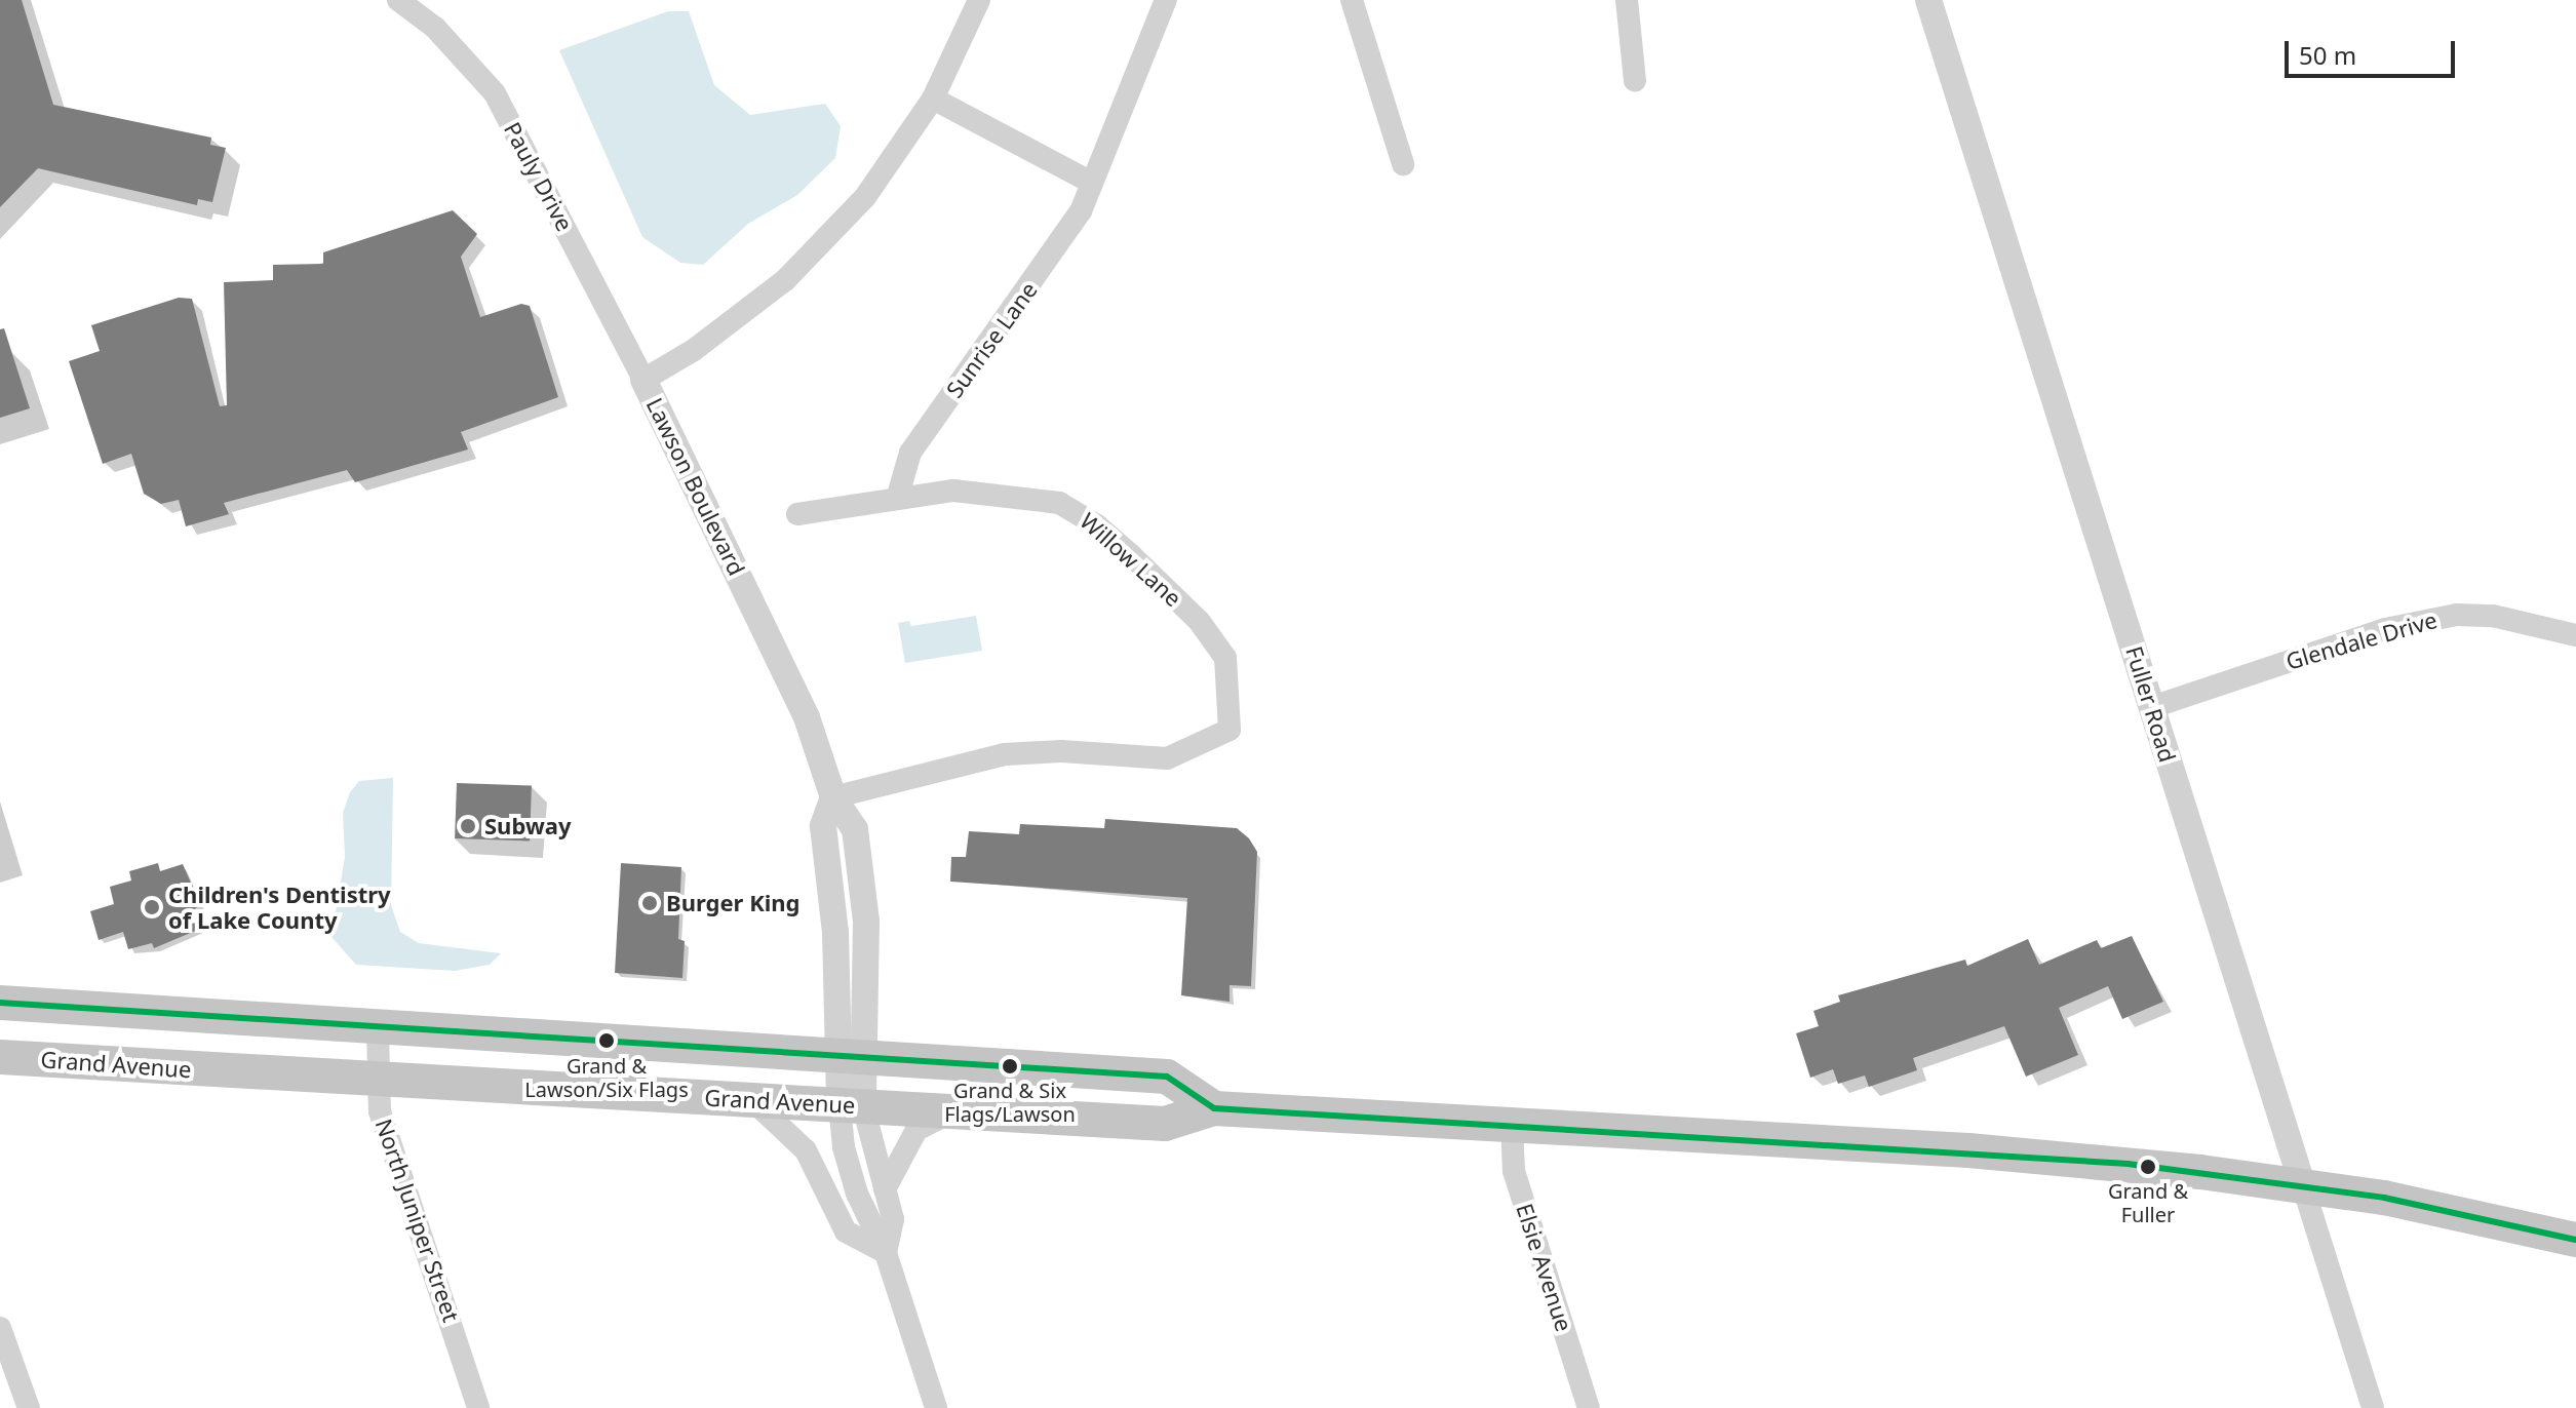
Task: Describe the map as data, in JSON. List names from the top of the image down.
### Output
{
  "streets": {
    "main road": ["Grand Avenue"],
    "street": [
      "Pauly Drive",
      "Sunrise Lane",
      "Lawson Boulevard",
      "Willow Lane",
      "Glendale Drive",
      "Fuller Road",
      "North Juniper Street",
      "Elsie Avenue"
    ]
  },
  "crossings": [
    ["Pauly Drive", "Lawson Boulevard"],
    ["Sunrise Lane", "Willow Lane"],
    ["Lawson Boulevard", "Willow Lane"],
    ["Lawson Boulevard", "Grand Avenue"],
    ["Glendale Drive", "Fuller Road"],
    ["Fuller Road", "Grand Avenue"],
    ["Grand Avenue", "North Juniper Street"],
    ["Grand Avenue", "Elsie Avenue"]
  ],
  "places": [
    "Subway",
    "Burger King",
    "Children's Dentistry of Lake County",
    "Grand & Lawson/Six Flags",
    "Grand & Six Flags/Lawson",
    "Grand & Fuller"
  ],
  "scale_bar": "50 m"
}
